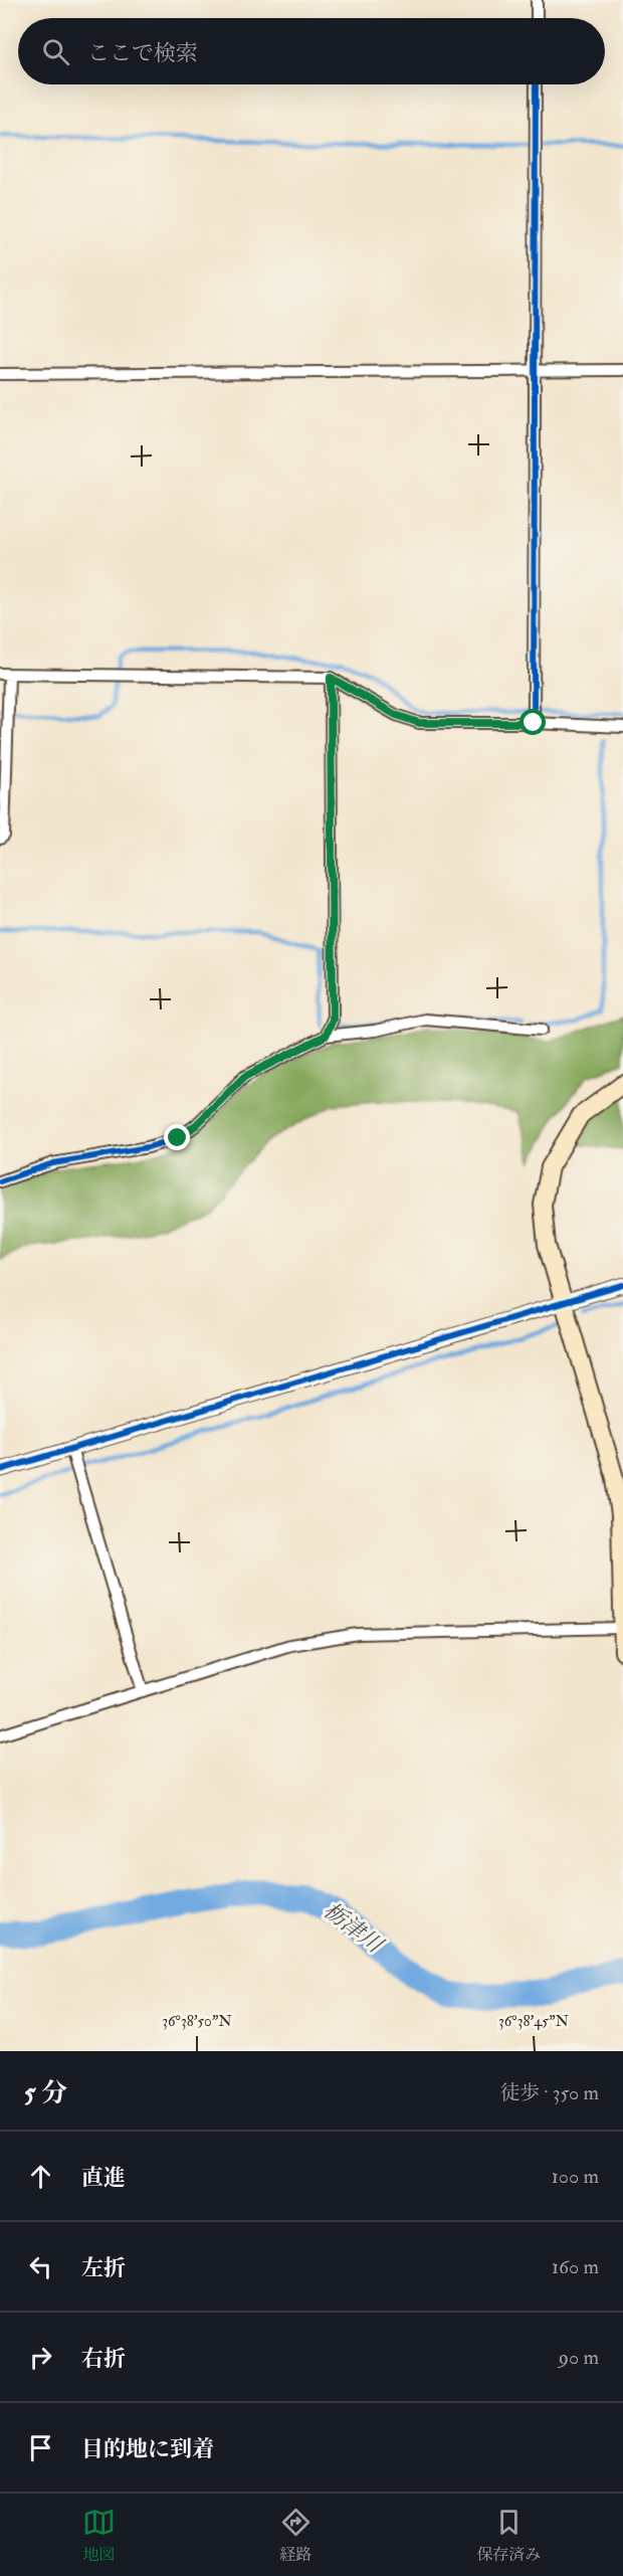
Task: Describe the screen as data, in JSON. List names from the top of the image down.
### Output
{
  "water": ["栃津川"],
  "page": {
    "search": "ここで検索",
    "heading": ["5 分", "徒歩 · 350 m"],
    "list": [
      ["直進", "100 m"],
      ["左折", "160 m"],
      ["右折", "90 m"],
      "目的地に到着"
    ],
    "nav": ["地図", "経路", "保存済み"]
  },
  "coordinates": ["36°38'50\"N", "36°38'45\"N"]
}
